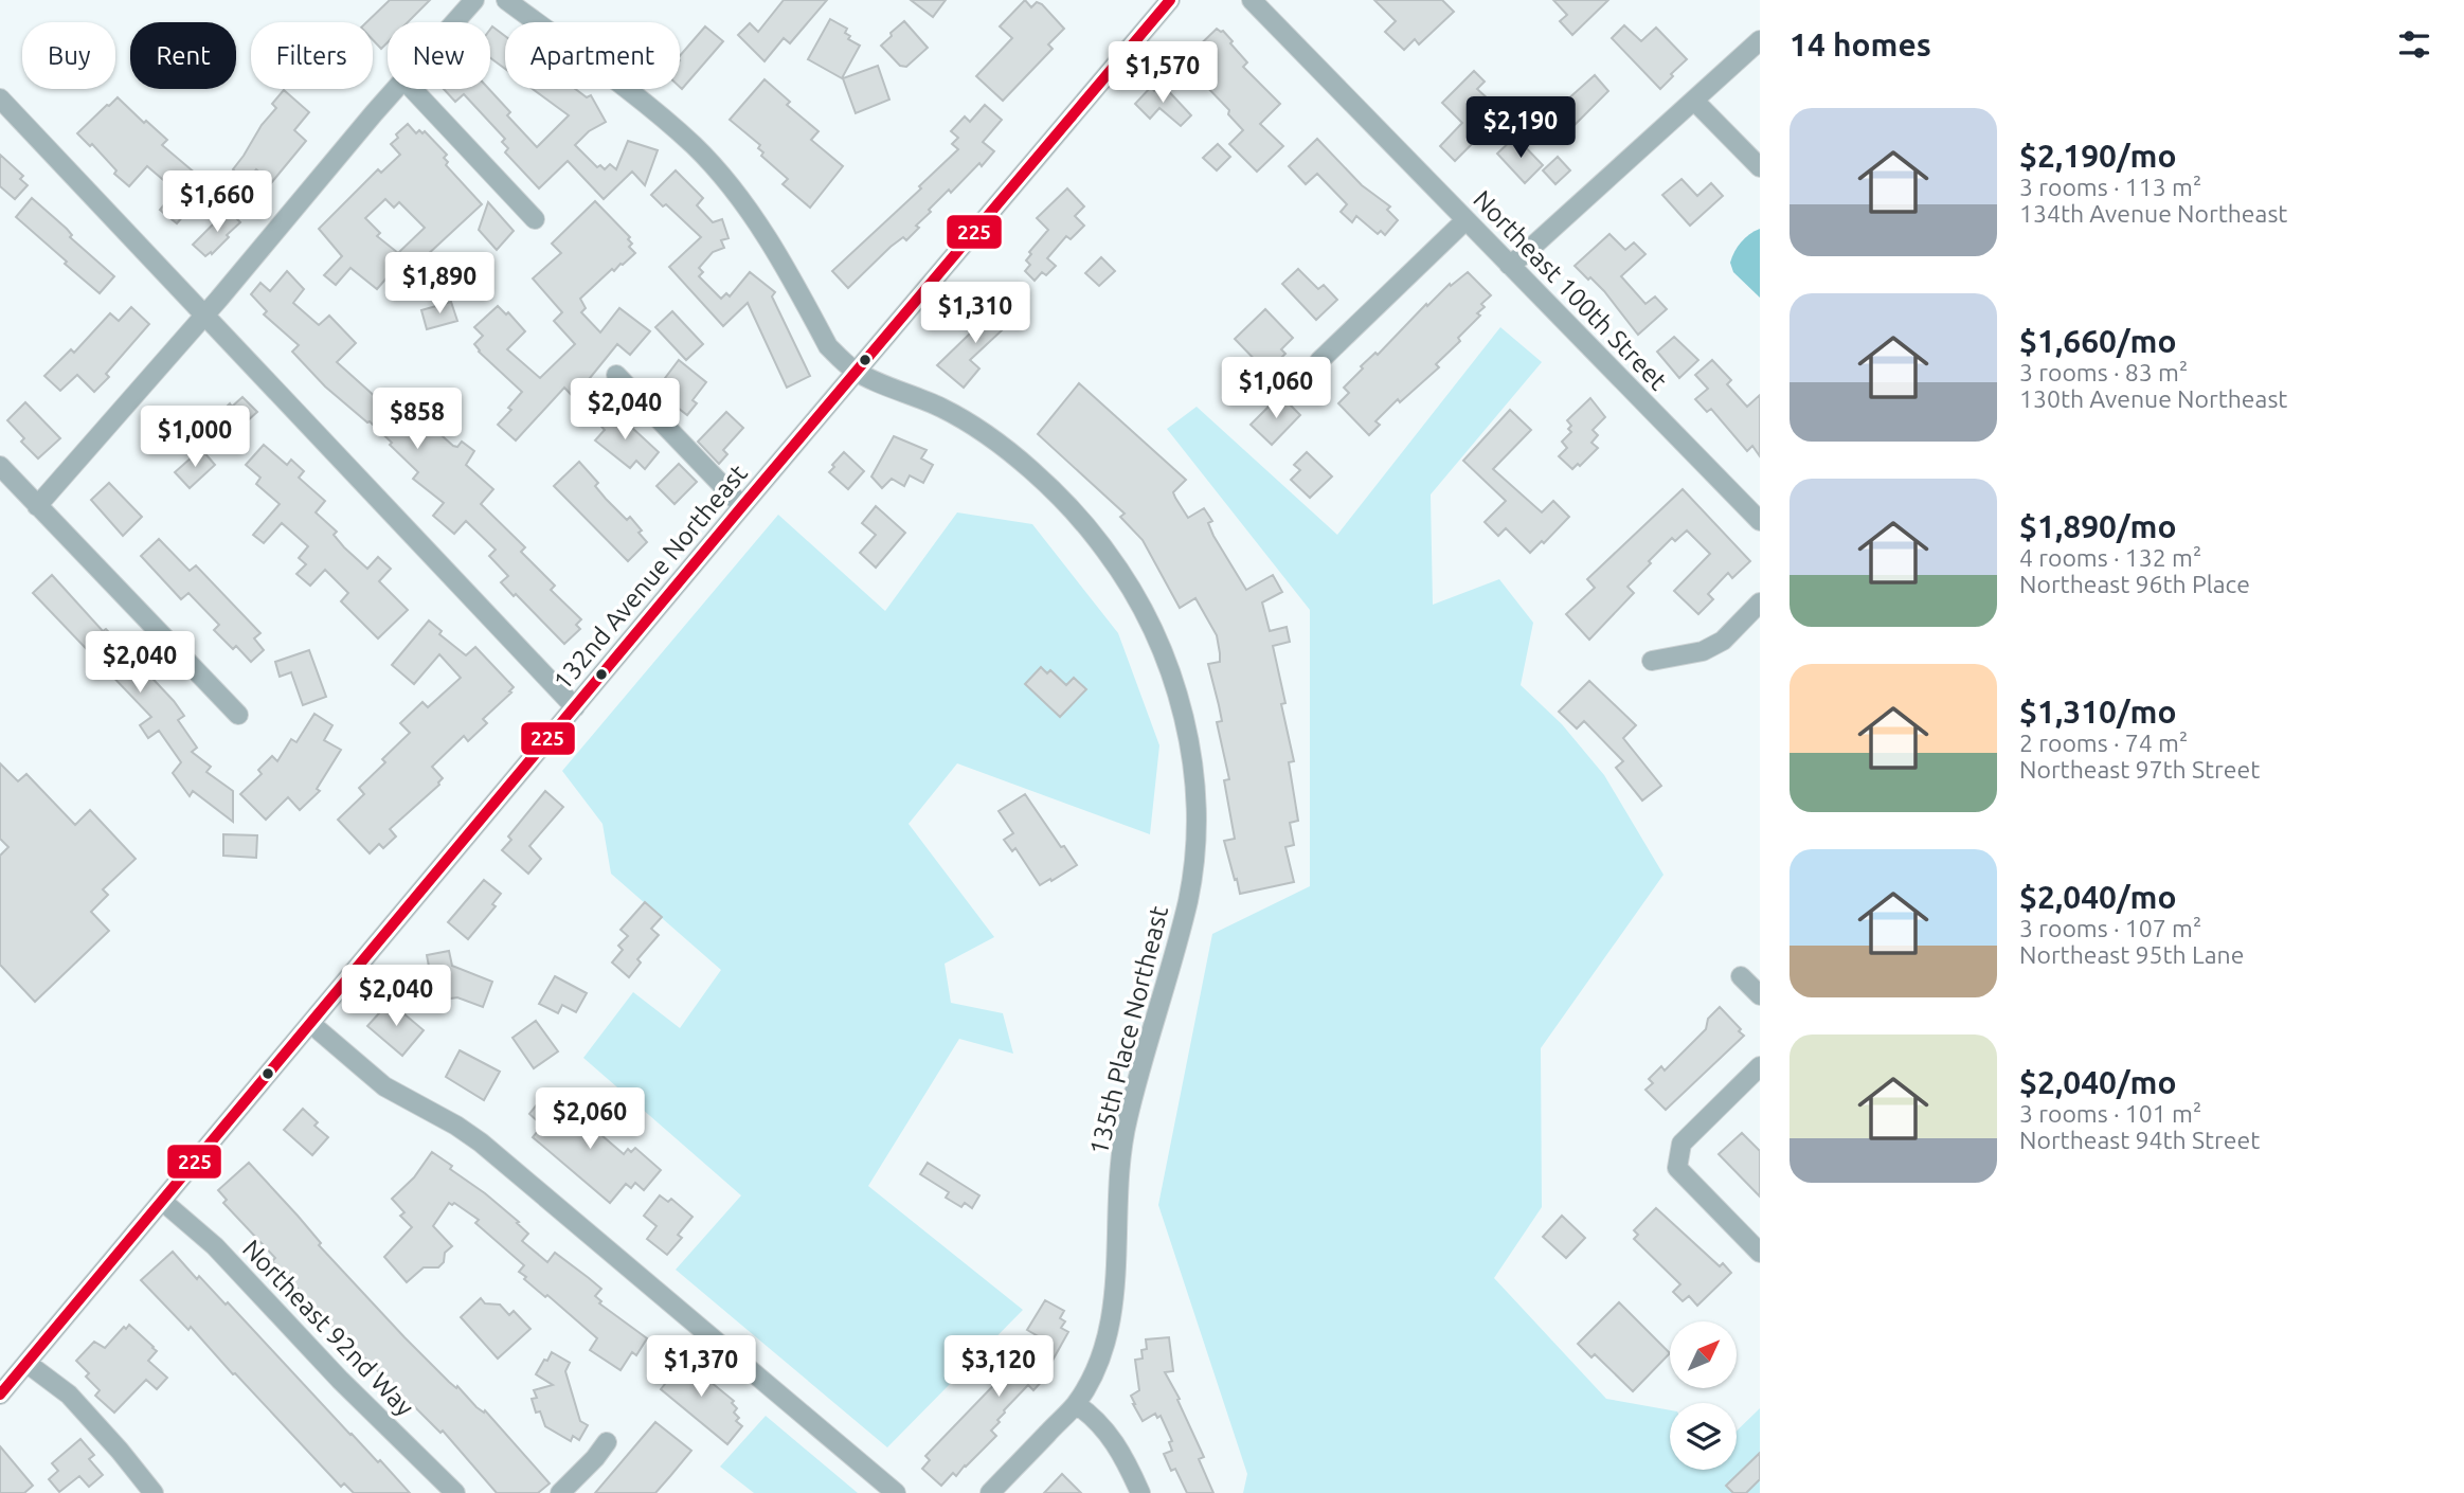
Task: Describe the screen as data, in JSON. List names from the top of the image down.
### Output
{
  "streets": {
    "street": [
      "Northeast 100th Street",
      "132nd Avenue Northeast",
      "135th Place Northeast",
      "Northeast 92nd Way"
    ]
  },
  "crossings": [
    ["132nd Avenue Northeast", "135th Place Northeast"],
    ["132nd Avenue Northeast", "Northeast 92nd Way"]
  ],
  "lines": ["transit line 225"],
  "north": "top right",
  "page": {
    "heading": "14 homes",
    "chip": [
      "Buy",
      "Rent",
      "Filters",
      "New",
      "Apartment"
    ],
    "price": [
      "$1,570",
      "$2,190",
      "$1,660",
      "$1,890",
      "$1,310",
      "$1,060",
      "$2,040",
      "$858",
      "$1,000",
      "$2,040",
      "$2,040",
      "$2,060",
      "$1,370",
      "$3,120"
    ],
    "list": [
      {
        "name": "$2,190/mo",
        "note": "3 rooms · 113 m² · 134th Avenue Northeast"
      },
      {
        "name": "$1,660/mo",
        "note": "3 rooms · 83 m² · 130th Avenue Northeast"
      },
      {
        "name": "$1,890/mo",
        "note": "4 rooms · 132 m² · Northeast 96th Place"
      },
      {
        "name": "$1,310/mo",
        "note": "2 rooms · 74 m² · Northeast 97th Street"
      },
      {
        "name": "$2,040/mo",
        "note": "3 rooms · 107 m² · Northeast 95th Lane"
      },
      {
        "name": "$2,040/mo",
        "note": "3 rooms · 101 m² · Northeast 94th Street"
      }
    ]
  }
}
